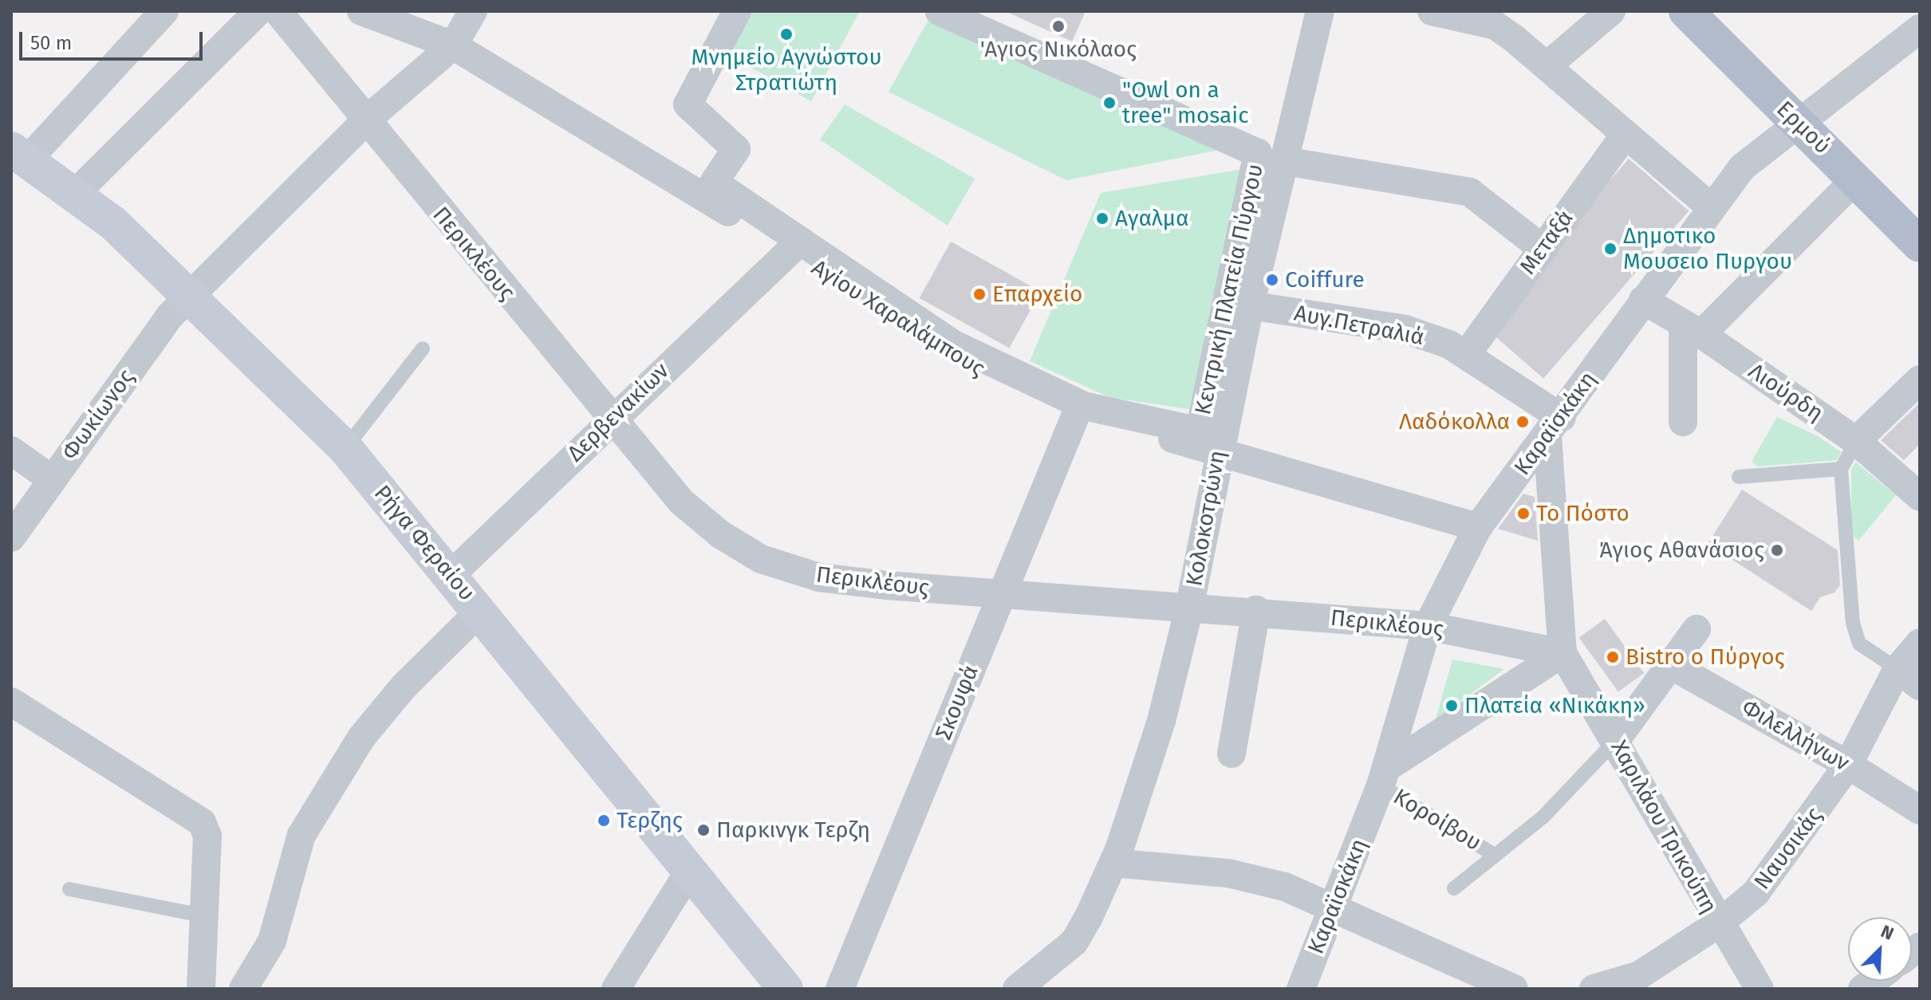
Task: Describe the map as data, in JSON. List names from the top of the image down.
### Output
{
  "streets": {
    "main road": ["Ερμού"],
    "street": [
      "Μεταξά",
      "Περικλέους",
      "Κεντρική Πλατεία Πύργου",
      "Αγίου Χαραλάμπους",
      "Αυγ.Πετραλιά",
      "Λιούρδη",
      "Δερβενακίων",
      "Φωκίωνος",
      "Καραϊσκάκη",
      "Κολοκοτρώνη",
      "Ρήγα Φεραίου",
      "Σκουφά",
      "Φιλελλήνων",
      "Κοροίβου",
      "Χαριλάου Τρικούπη",
      "Ναυσικάς"
    ]
  },
  "crossings": [
    ["Ερμού", "Καραϊσκάκη"],
    ["Περικλέους", "Δερβενακίων"],
    ["Περικλέους", "Φωκίωνος"],
    ["Περικλέους", "Καραϊσκάκη"],
    ["Περικλέους", "Κολοκοτρώνη"],
    ["Περικλέους", "Σκουφά"],
    ["Περικλέους", "Χαριλάου Τρικούπη"],
    ["Αγίου Χαραλάμπους", "Δερβενακίων"],
    ["Αγίου Χαραλάμπους", "Φωκίωνος"],
    ["Αγίου Χαραλάμπους", "Καραϊσκάκη"],
    ["Αγίου Χαραλάμπους", "Κολοκοτρώνη"],
    ["Αγίου Χαραλάμπους", "Σκουφά"],
    ["Αυγ.Πετραλιά", "Καραϊσκάκη"],
    ["Αυγ.Πετραλιά", "Κολοκοτρώνη"],
    ["Αυγ.Πετραλιά", "Χαριλάου Τρικούπη"],
    ["Λιούρδη", "Καραϊσκάκη"],
    ["Δερβενακίων", "Ρήγα Φεραίου"],
    ["Φωκίωνος", "Ρήγα Φεραίου"],
    ["Καραϊσκάκη", "Κοροίβου"],
    ["Καραϊσκάκη", "Χαριλάου Τρικούπη"],
    ["Φιλελλήνων", "Κοροίβου"],
    ["Φιλελλήνων", "Ναυσικάς"],
    ["Κοροίβου", "Χαριλάου Τρικούπη"],
    ["Χαριλάου Τρικούπη", "Ναυσικάς"]
  ],
  "places": [
    "'Αγιος Νικόλαος",
    "Μνημείο Αγνώστου Στρατιώτη",
    "\"Owl on a tree\" mosaic",
    "Αγαλμα",
    "Δημοτικο Μουσειο Πυργου",
    "Coiffure",
    "Επαρχείο",
    "Λαδόκολλα",
    "Το Πόστο",
    "Άγιος Αθανάσιος",
    "Bistro ο Πύργος",
    "Πλατεία «Νικάκη»",
    "Τερζης",
    "Παρκινγκ Τερζη"
  ],
  "scale_bar": "50 m",
  "north": "top right"
}
